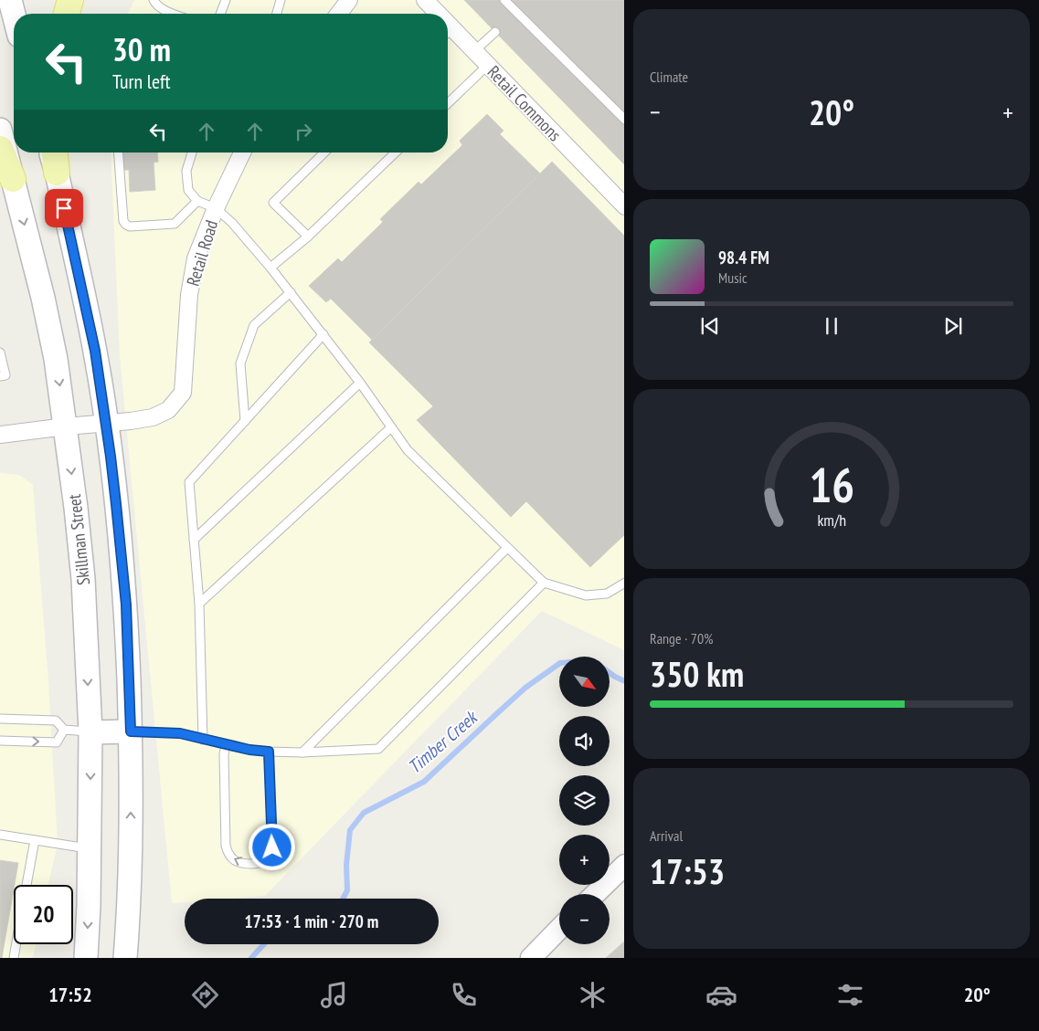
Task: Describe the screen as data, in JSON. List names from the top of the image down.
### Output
{
  "streets": {
    "main road": ["Skillman Street"],
    "street": ["Retail Commons", "Retail Road"]
  },
  "water": ["Timber Creek"],
  "north": "bottom right",
  "page": {
    "tile": [
      "Climate",
      ["Range · 70%", "350 km"],
      ["Arrival", "17:53"]
    ],
    "turn": ["30 m", "Turn left"],
    "heat": ["−", "20°", "+"],
    "song": ["98.4 FM", "Music"],
    "map_buttons": ["+", "−"],
    "limit": "20",
    "trip": "17:53 · 1 min · 270 m",
    "tabs": ["17:52", "20°"],
    "gauge": ["16", "km/h"]
  }
}
